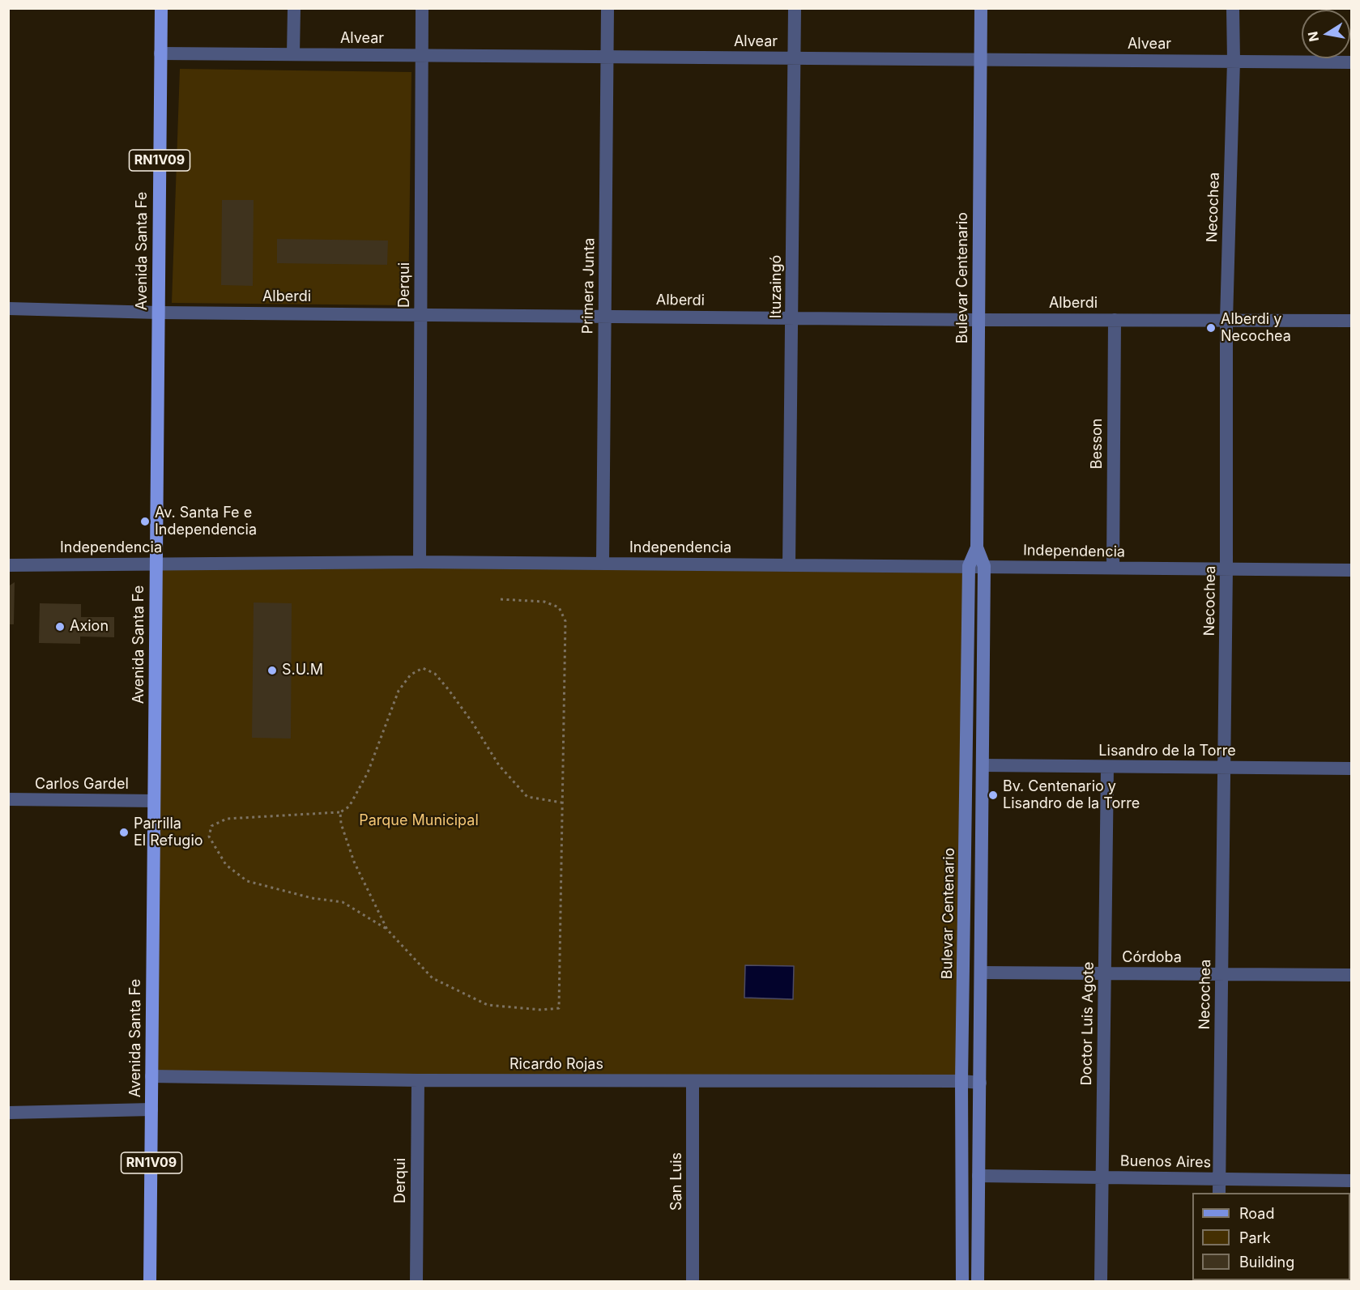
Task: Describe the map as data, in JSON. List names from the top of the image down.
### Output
{
  "streets": {
    "main road": ["RN1V09", "Avenida Santa Fe", "Bulevar Centenario"],
    "street": [
      "Alvear",
      "Necochea",
      "Derqui",
      "Primera Junta",
      "Ituzaingó",
      "Alberdi",
      "Besson",
      "Independencia",
      "Lisandro de la Torre",
      "Carlos Gardel",
      "Córdoba",
      "Doctor Luis Agote",
      "Ricardo Rojas",
      "Buenos Aires",
      "San Luis"
    ]
  },
  "crossings": [
    ["Alvear", "Necochea"],
    ["Alvear", "Avenida Santa Fe"],
    ["Alvear", "Bulevar Centenario"],
    ["Alvear", "Derqui"],
    ["Alvear", "Primera Junta"],
    ["Alvear", "Ituzaingó"],
    ["Necochea", "Alberdi"],
    ["Necochea", "Independencia"],
    ["Necochea", "Lisandro de la Torre"],
    ["Necochea", "Córdoba"],
    ["Necochea", "Buenos Aires"],
    ["Avenida Santa Fe", "Alberdi"],
    ["Avenida Santa Fe", "Independencia"],
    ["Avenida Santa Fe", "Carlos Gardel"],
    ["Avenida Santa Fe", "Ricardo Rojas"],
    ["Bulevar Centenario", "Alberdi"],
    ["Bulevar Centenario", "Independencia"],
    ["Bulevar Centenario", "Lisandro de la Torre"],
    ["Bulevar Centenario", "Córdoba"],
    ["Bulevar Centenario", "Ricardo Rojas"],
    ["Bulevar Centenario", "Buenos Aires"],
    ["Derqui", "Alberdi"],
    ["Derqui", "Independencia"],
    ["Derqui", "Ricardo Rojas"],
    ["Primera Junta", "Alberdi"],
    ["Primera Junta", "Independencia"],
    ["Ituzaingó", "Alberdi"],
    ["Ituzaingó", "Independencia"],
    ["Alberdi", "Besson"],
    ["Besson", "Independencia"],
    ["Lisandro de la Torre", "Doctor Luis Agote"],
    ["Córdoba", "Doctor Luis Agote"],
    ["Doctor Luis Agote", "Buenos Aires"],
    ["Ricardo Rojas", "San Luis"]
  ],
  "parks": ["Parque Municipal"],
  "places": [
    "Alberdi y Necochea",
    "Av. Santa Fe e Independencia",
    "Axion",
    "S.U.M",
    "Bv. Centenario y Lisandro de la Torre",
    "Parrilla El Refugio"
  ],
  "legend": ["Road", "Park", "Building"],
  "north": "left"
}
